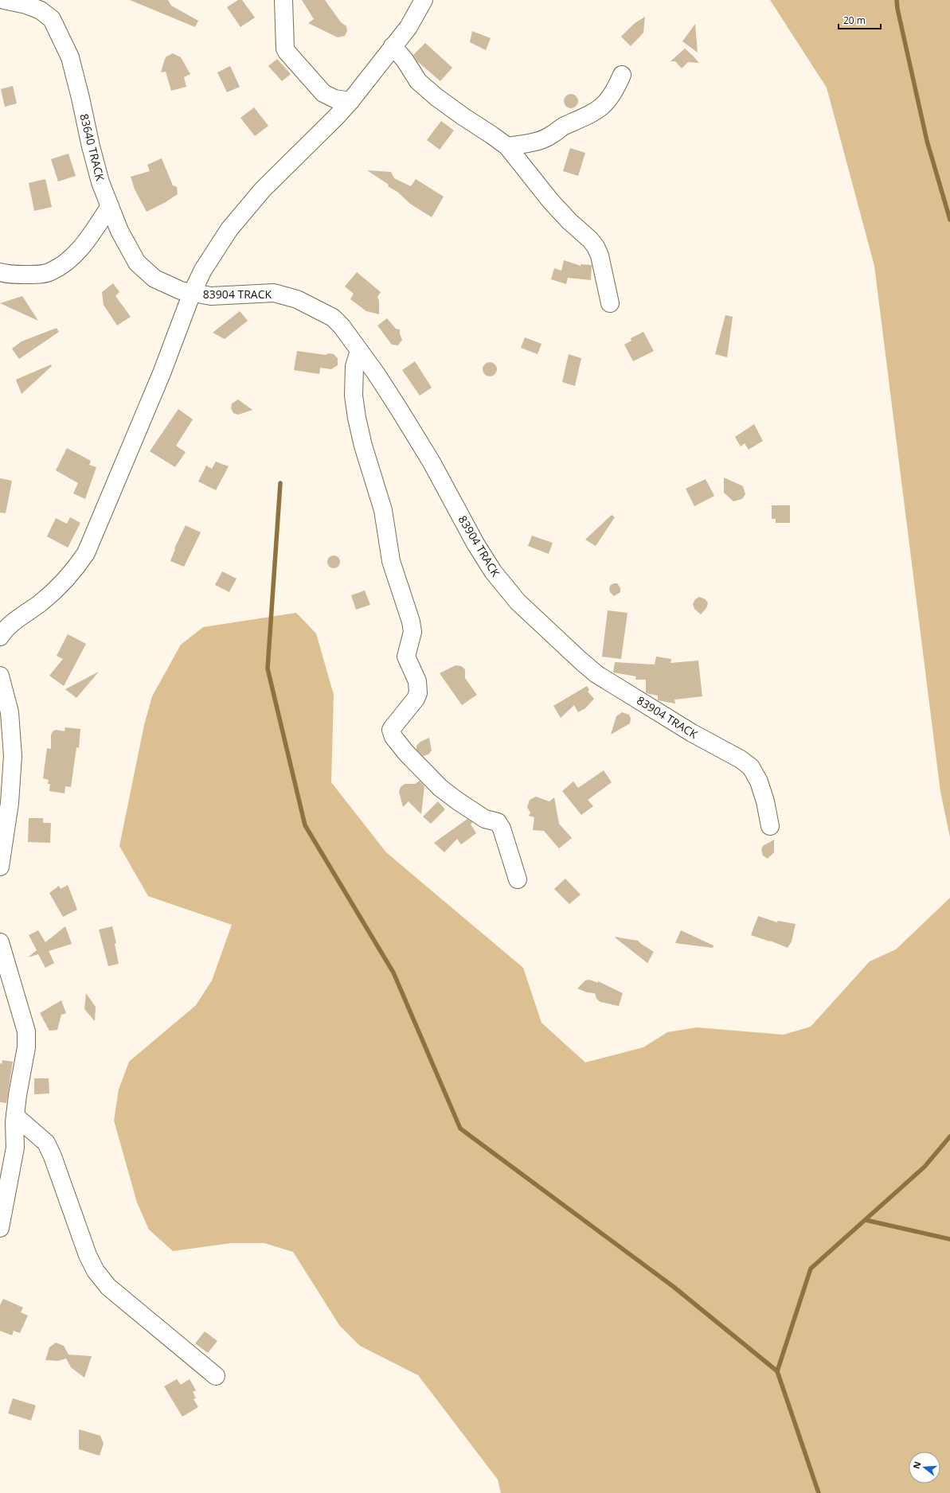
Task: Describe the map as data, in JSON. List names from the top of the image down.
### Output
{
  "streets": {
    "street": ["83640 TRACK", "83904 TRACK"]
  },
  "crossings": [
    ["83640 TRACK", "83904 TRACK"]
  ],
  "scale_bar": "20 m",
  "north": "left"
}
